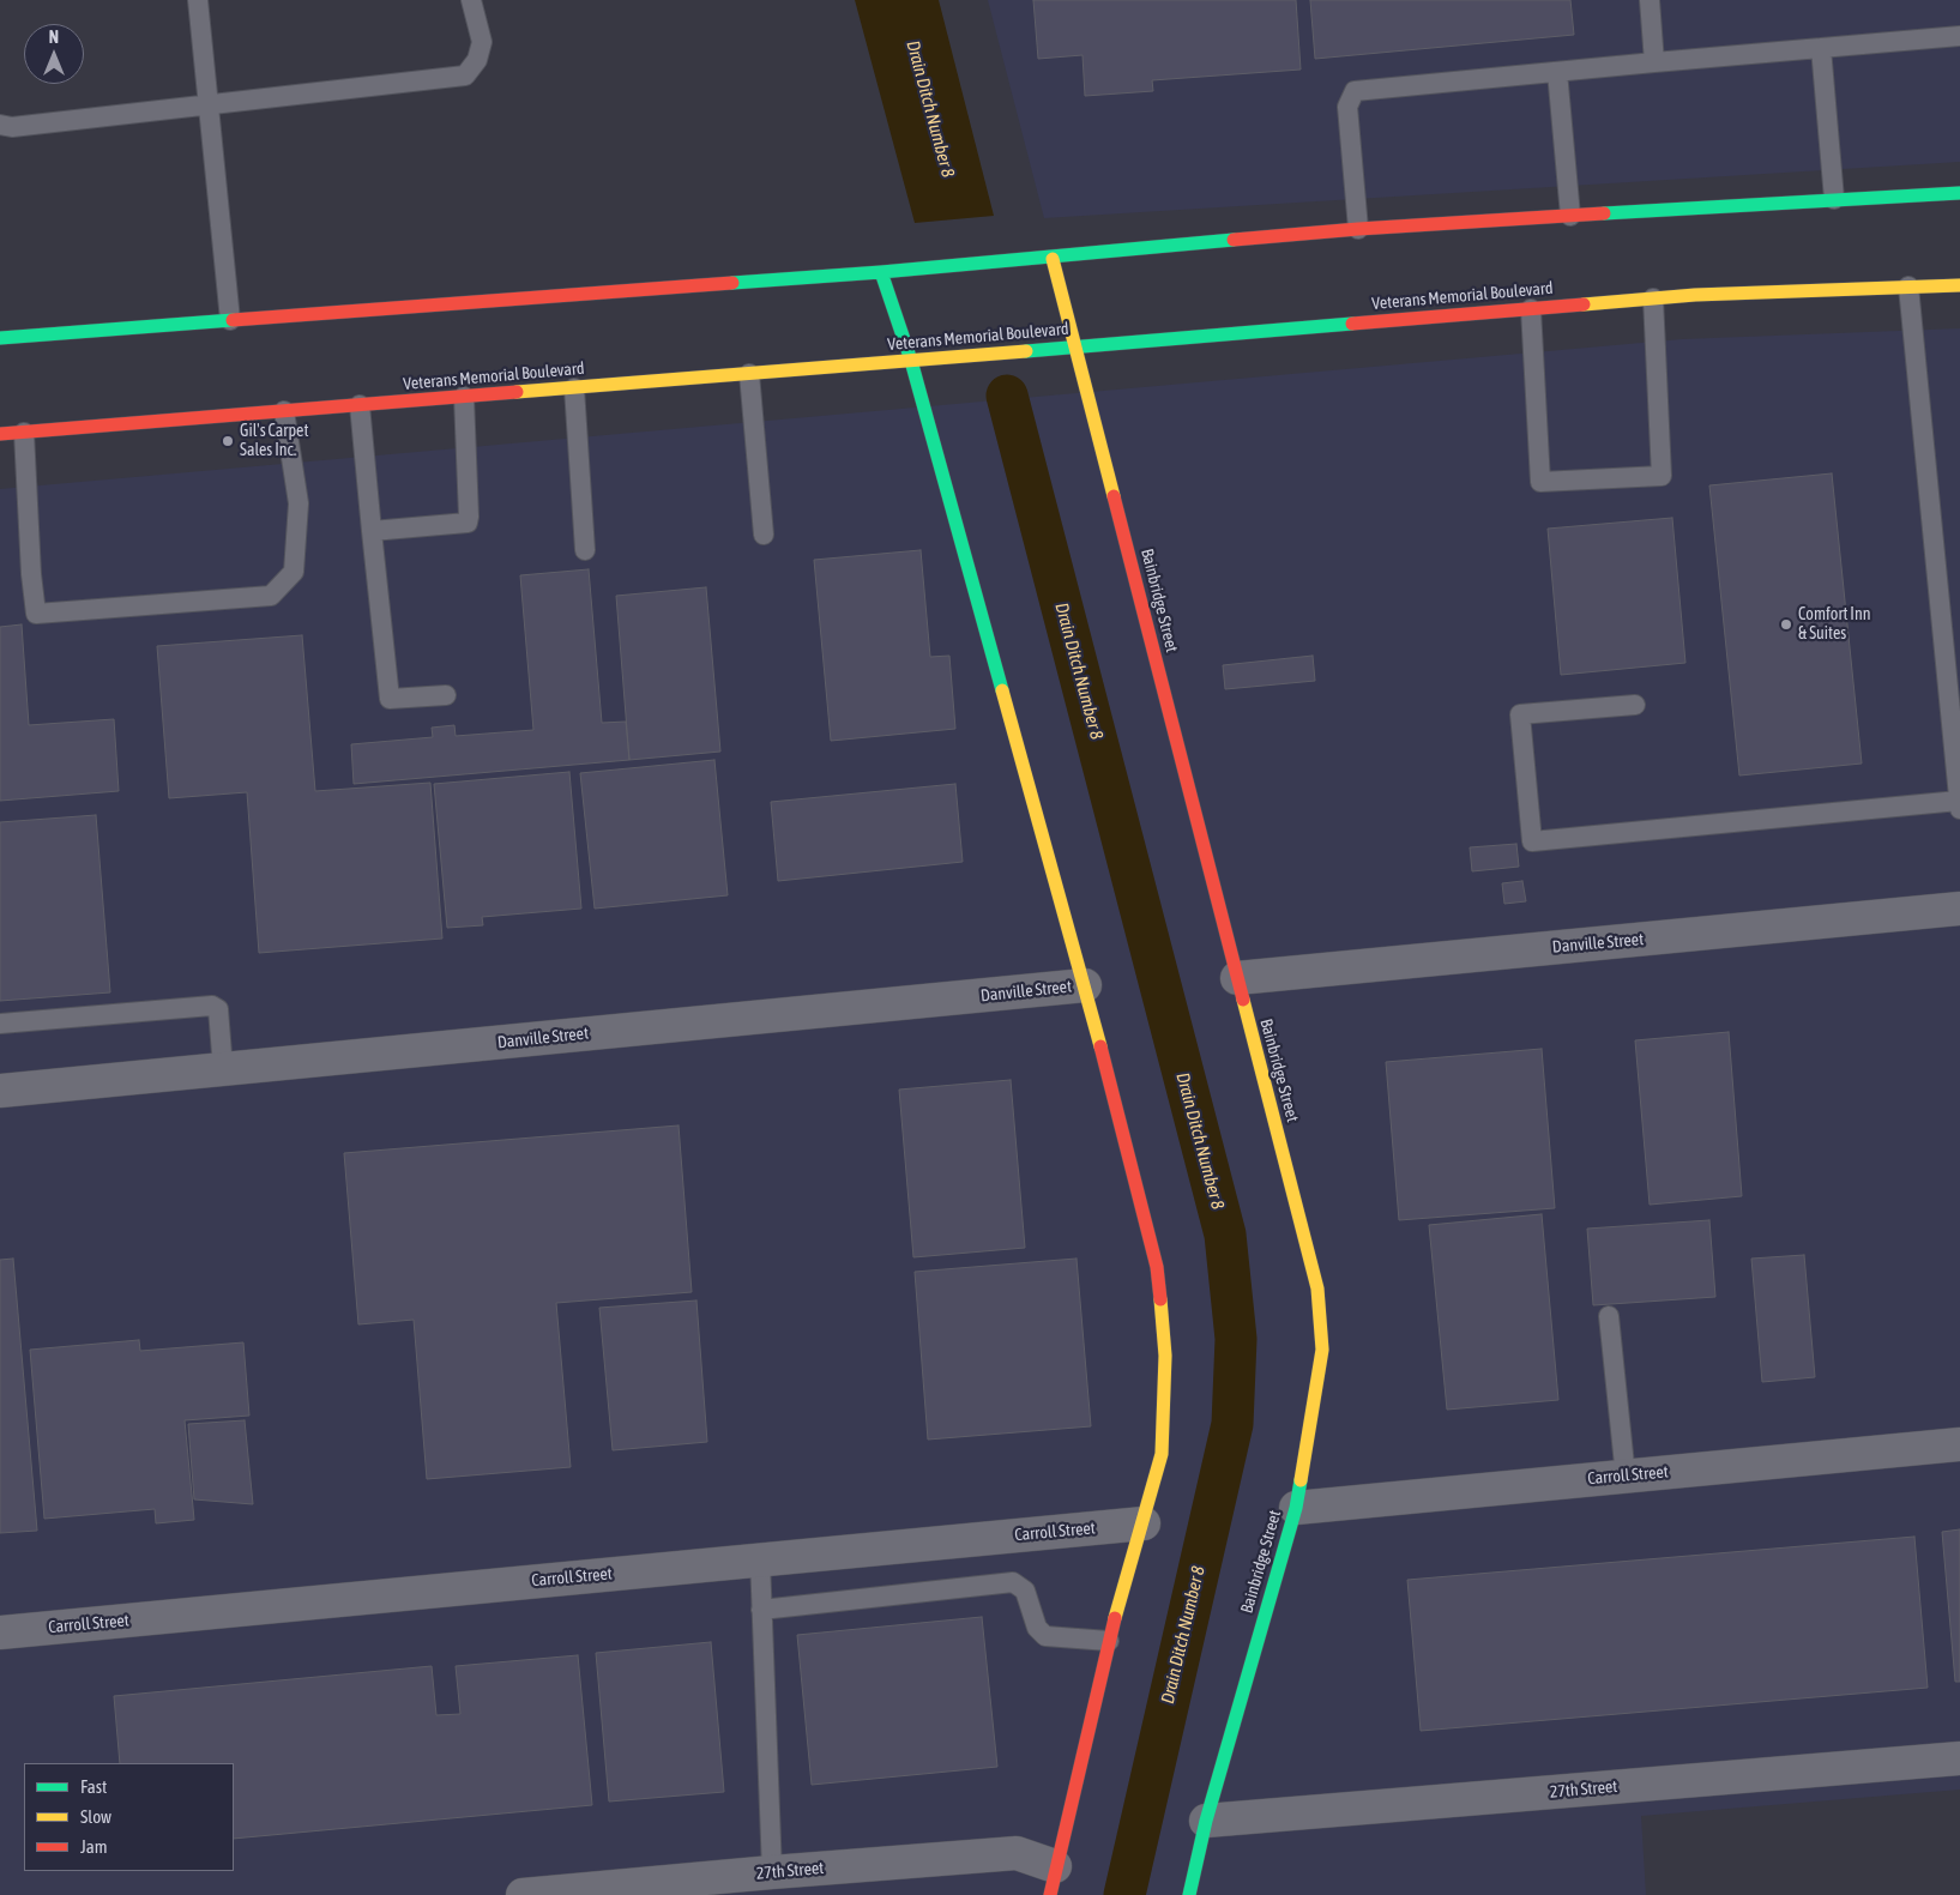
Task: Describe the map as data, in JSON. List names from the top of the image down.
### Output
{
  "streets": {
    "main road": ["Veterans Memorial Boulevard", "Bainbridge Street"],
    "street": ["Danville Street", "Carroll Street", "27th Street"]
  },
  "crossings": [
    ["Veterans Memorial Boulevard", "Bainbridge Street"],
    ["Bainbridge Street", "Danville Street"],
    ["Bainbridge Street", "Carroll Street"],
    ["Bainbridge Street", "27th Street"]
  ],
  "water": ["Drain Ditch Number 8"],
  "places": ["Gil's Carpet Sales Inc.", "Comfort Inn & Suites"],
  "legend": ["Fast", "Slow", "Jam"],
  "north": "top"
}
